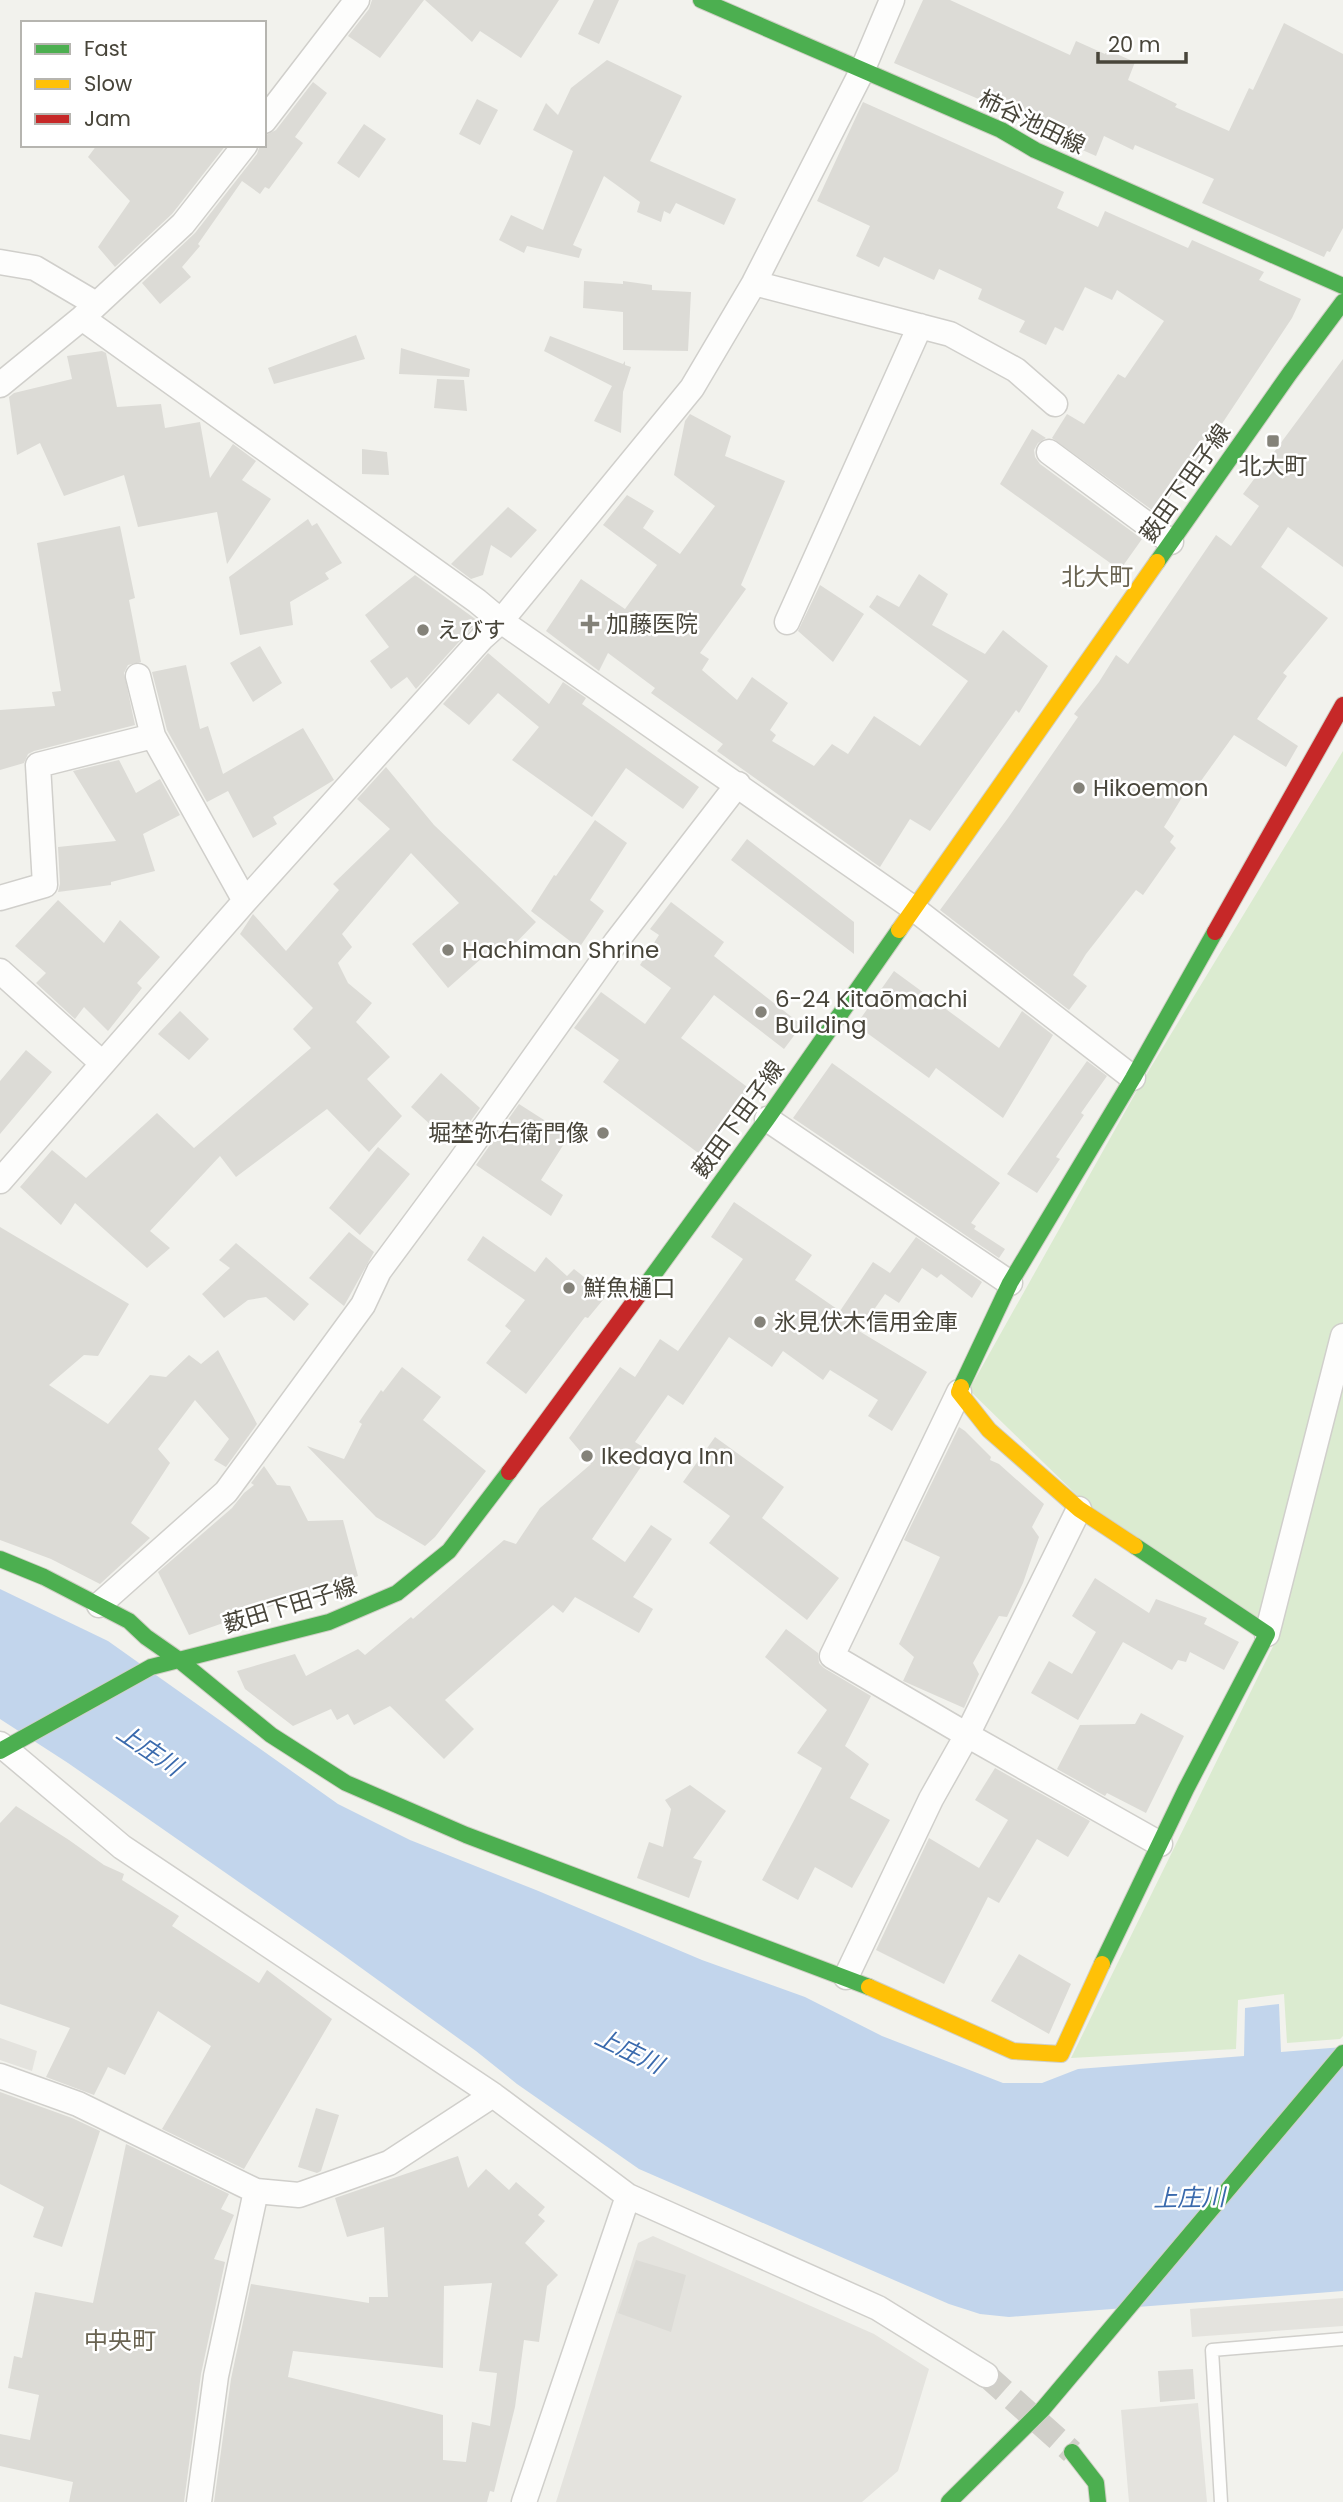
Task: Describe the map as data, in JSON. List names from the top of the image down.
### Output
{
  "streets": {
    "street": ["柿谷池田線", "薮田下田子線"]
  },
  "districts": ["北大町", "中央町"],
  "water": ["上庄川"],
  "places": {
    "transit": ["北大町"],
    "health": ["加藤医院"],
    "other": [
      "えびす",
      "Hikoemon",
      "Hachiman Shrine",
      "6-24 Kitaōmachi Building",
      "堀埜弥右衛門像",
      "鮮魚樋口",
      "氷見伏木信用金庫",
      "Ikedaya Inn"
    ]
  },
  "legend": ["Fast", "Slow", "Jam"],
  "scale_bar": "20 m"
}
